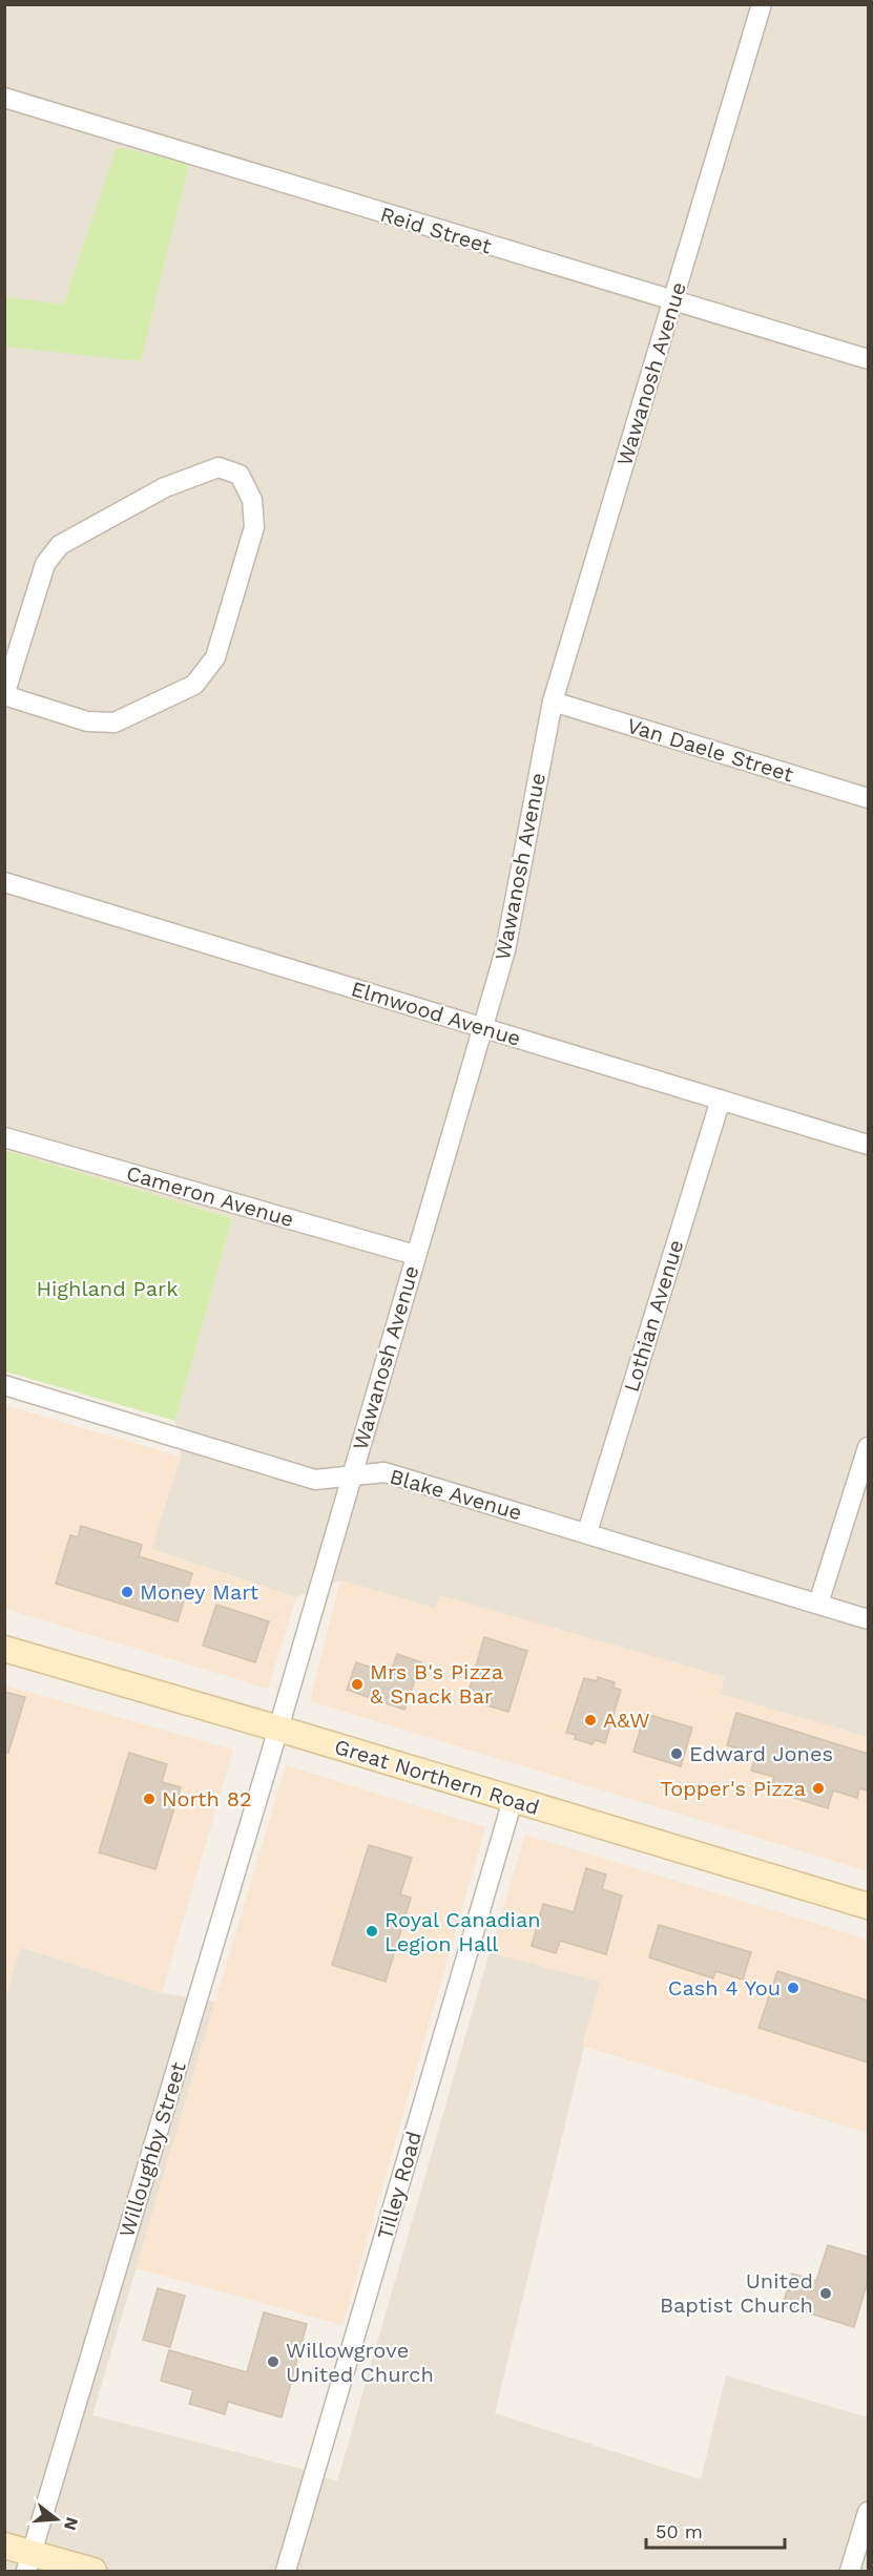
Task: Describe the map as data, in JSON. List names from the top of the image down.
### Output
{
  "streets": {
    "main road": ["Great Northern Road"],
    "street": [
      "Reid Street",
      "Wawanosh Avenue",
      "Van Daele Street",
      "Elmwood Avenue",
      "Cameron Avenue",
      "Lothian Avenue",
      "Blake Avenue",
      "Willoughby Street",
      "Tilley Road"
    ]
  },
  "crossings": [
    ["Reid Street", "Wawanosh Avenue"],
    ["Wawanosh Avenue", "Van Daele Street"],
    ["Wawanosh Avenue", "Elmwood Avenue"],
    ["Wawanosh Avenue", "Cameron Avenue"],
    ["Wawanosh Avenue", "Blake Avenue"],
    ["Wawanosh Avenue", "Great Northern Road"],
    ["Wawanosh Avenue", "Willoughby Street"],
    ["Elmwood Avenue", "Lothian Avenue"],
    ["Lothian Avenue", "Blake Avenue"],
    ["Great Northern Road", "Willoughby Street"],
    ["Great Northern Road", "Tilley Road"]
  ],
  "parks": ["Highland Park"],
  "places": [
    "Money Mart",
    "Mrs B's Pizza & Snack Bar",
    "A&W",
    "Edward Jones",
    "Topper's Pizza",
    "North 82",
    "Royal Canadian Legion Hall",
    "Cash 4 You",
    "United Baptist Church",
    "Willowgrove United Church"
  ],
  "scale_bar": "50 m",
  "north": "right"
}
